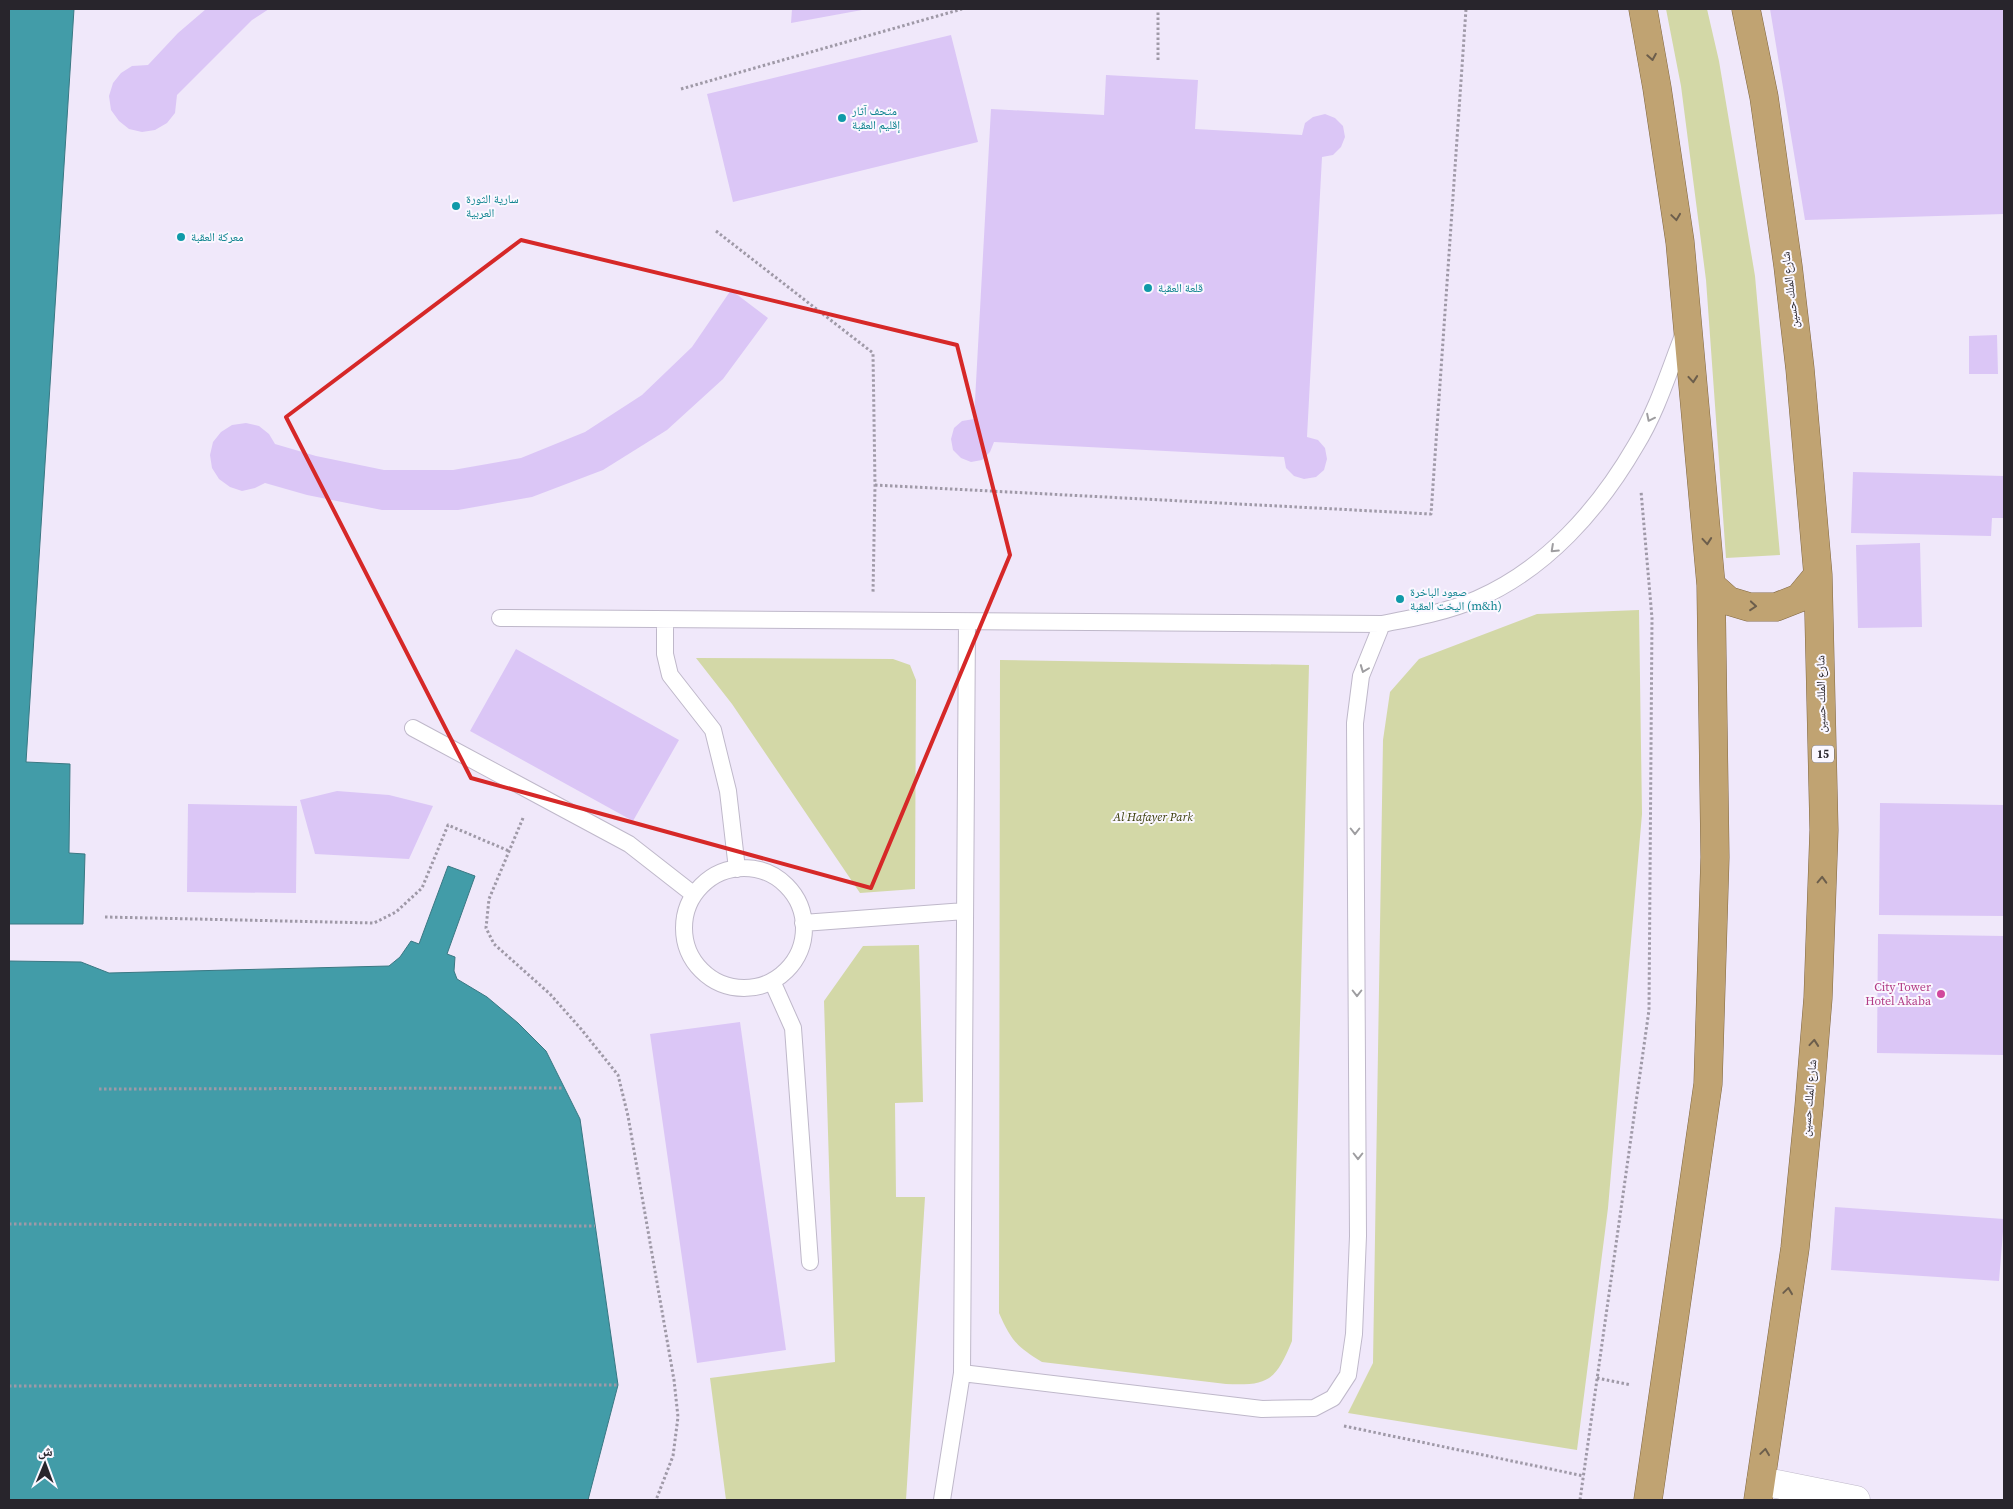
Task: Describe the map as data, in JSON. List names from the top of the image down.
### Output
{
  "streets": {
    "highway": ["شارع الملك حسين", "15"]
  },
  "parks": ["Al Hafayer Park"],
  "places": [
    "متحف آثار إقليم العقبة",
    "سارية الثورة العربية",
    "معركة العقبة",
    "قلعة العقبة",
    "صعود الباخرة اليخت العقبة (m&h)",
    "City Tower Hotel Akaba"
  ],
  "north": "top"
}
